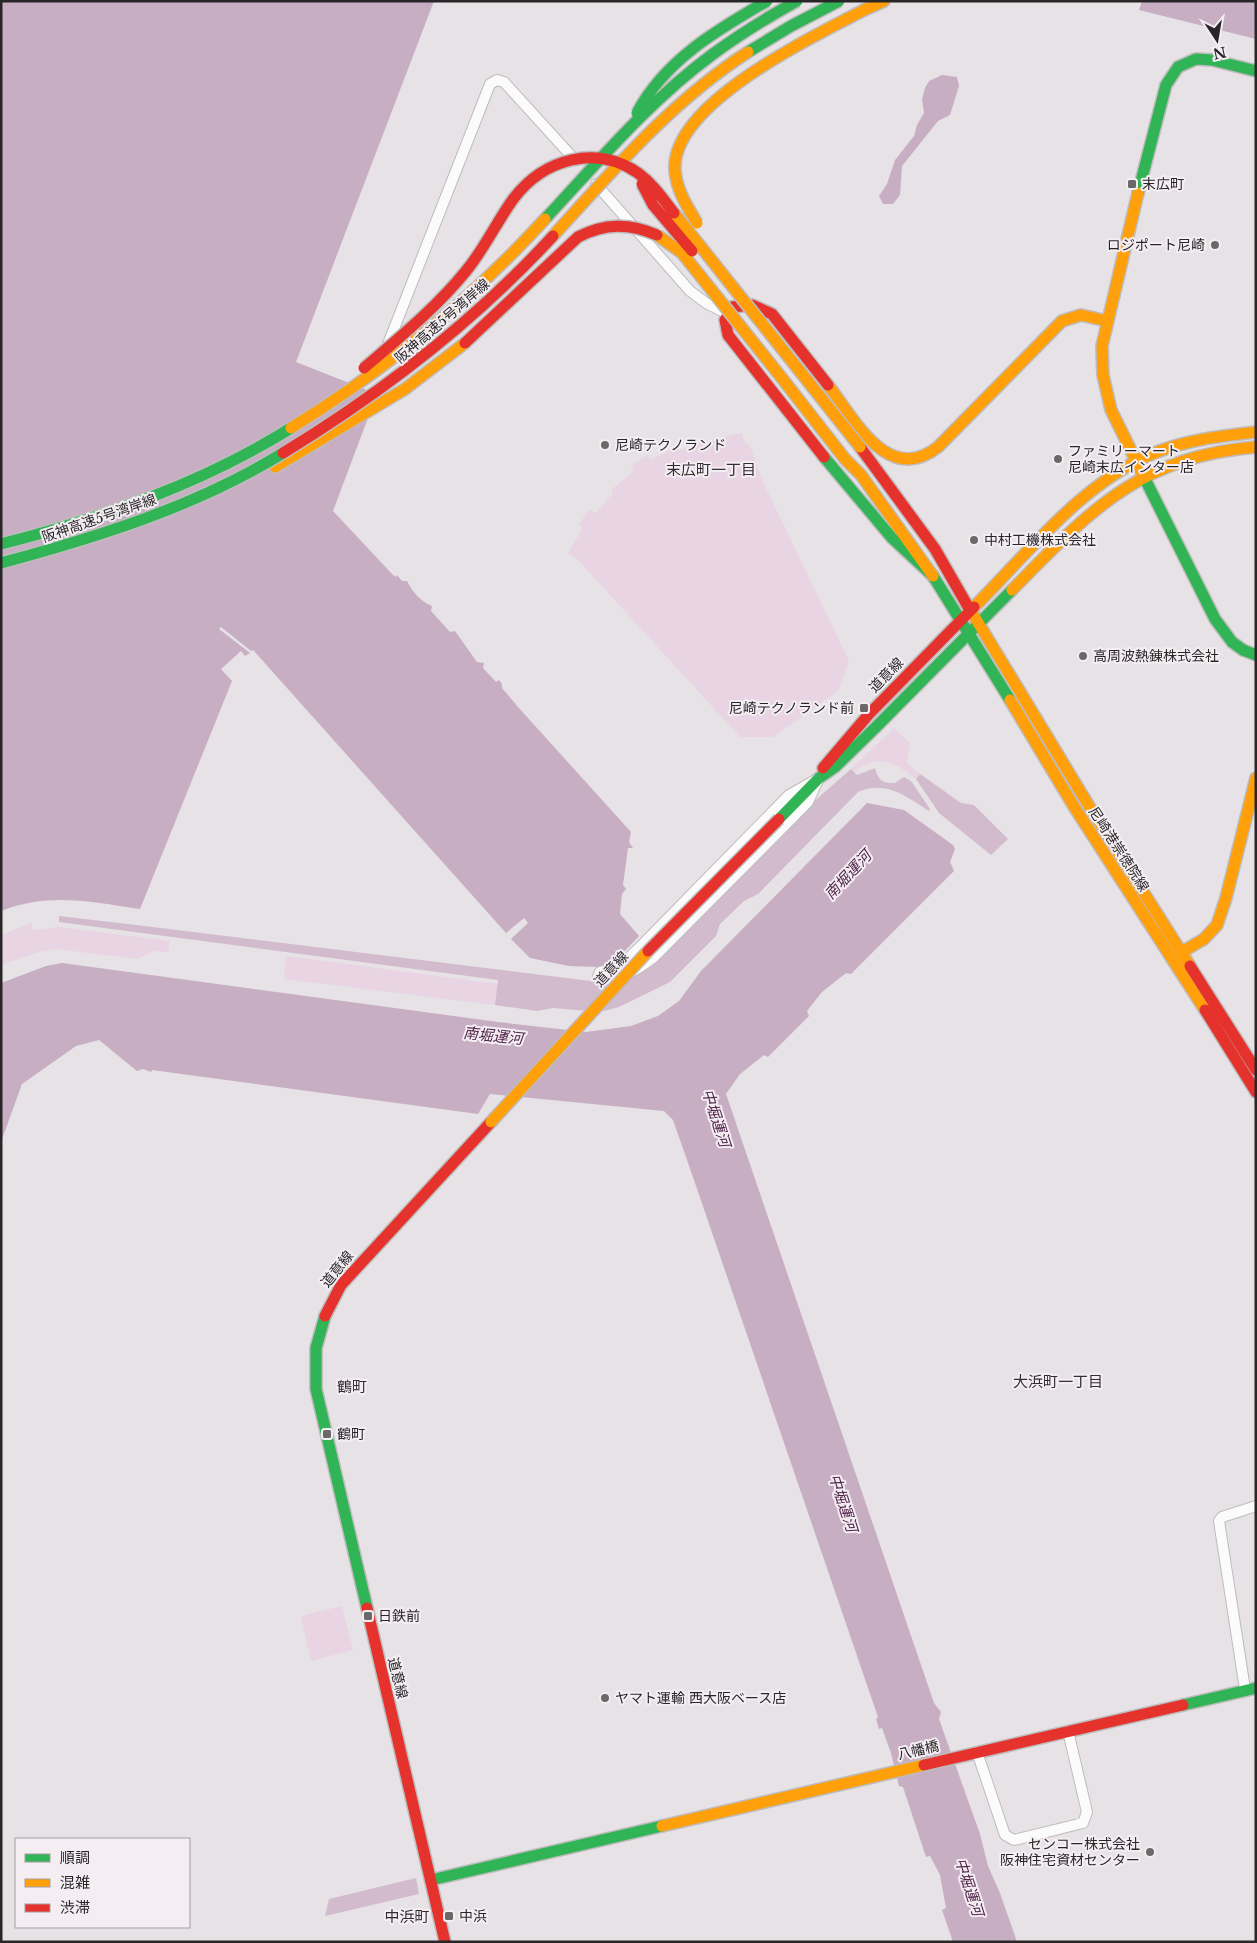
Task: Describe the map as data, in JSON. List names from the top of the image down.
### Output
{
  "streets": {
    "main road": [
      "阪神高速5号湾岸線",
      "道意線",
      "尼崎港崇徳院線",
      "八幡橋"
    ]
  },
  "crossings": [
    ["道意線", "尼崎港崇徳院線"],
    ["道意線", "八幡橋"]
  ],
  "districts": [
    "末広町一丁目",
    "大浜町一丁目",
    "鶴町",
    "中浜町"
  ],
  "water": ["南堀運河", "中堀運河"],
  "places": {
    "transit": [
      "末広町",
      "尼崎テクノランド前",
      "鶴町",
      "日鉄前",
      "中浜"
    ],
    "other": [
      "ロジポート尼崎",
      "尼崎テクノランド",
      "ファミリーマート 尼崎末広インター店",
      "中村工機株式会社",
      "高周波熱錬株式会社",
      "ヤマト運輸 西大阪ベース店",
      "センコー株式会社 阪神住宅資材センター"
    ]
  },
  "legend": ["順調", "混雑", "渋滞"],
  "north": "bottom"
}
